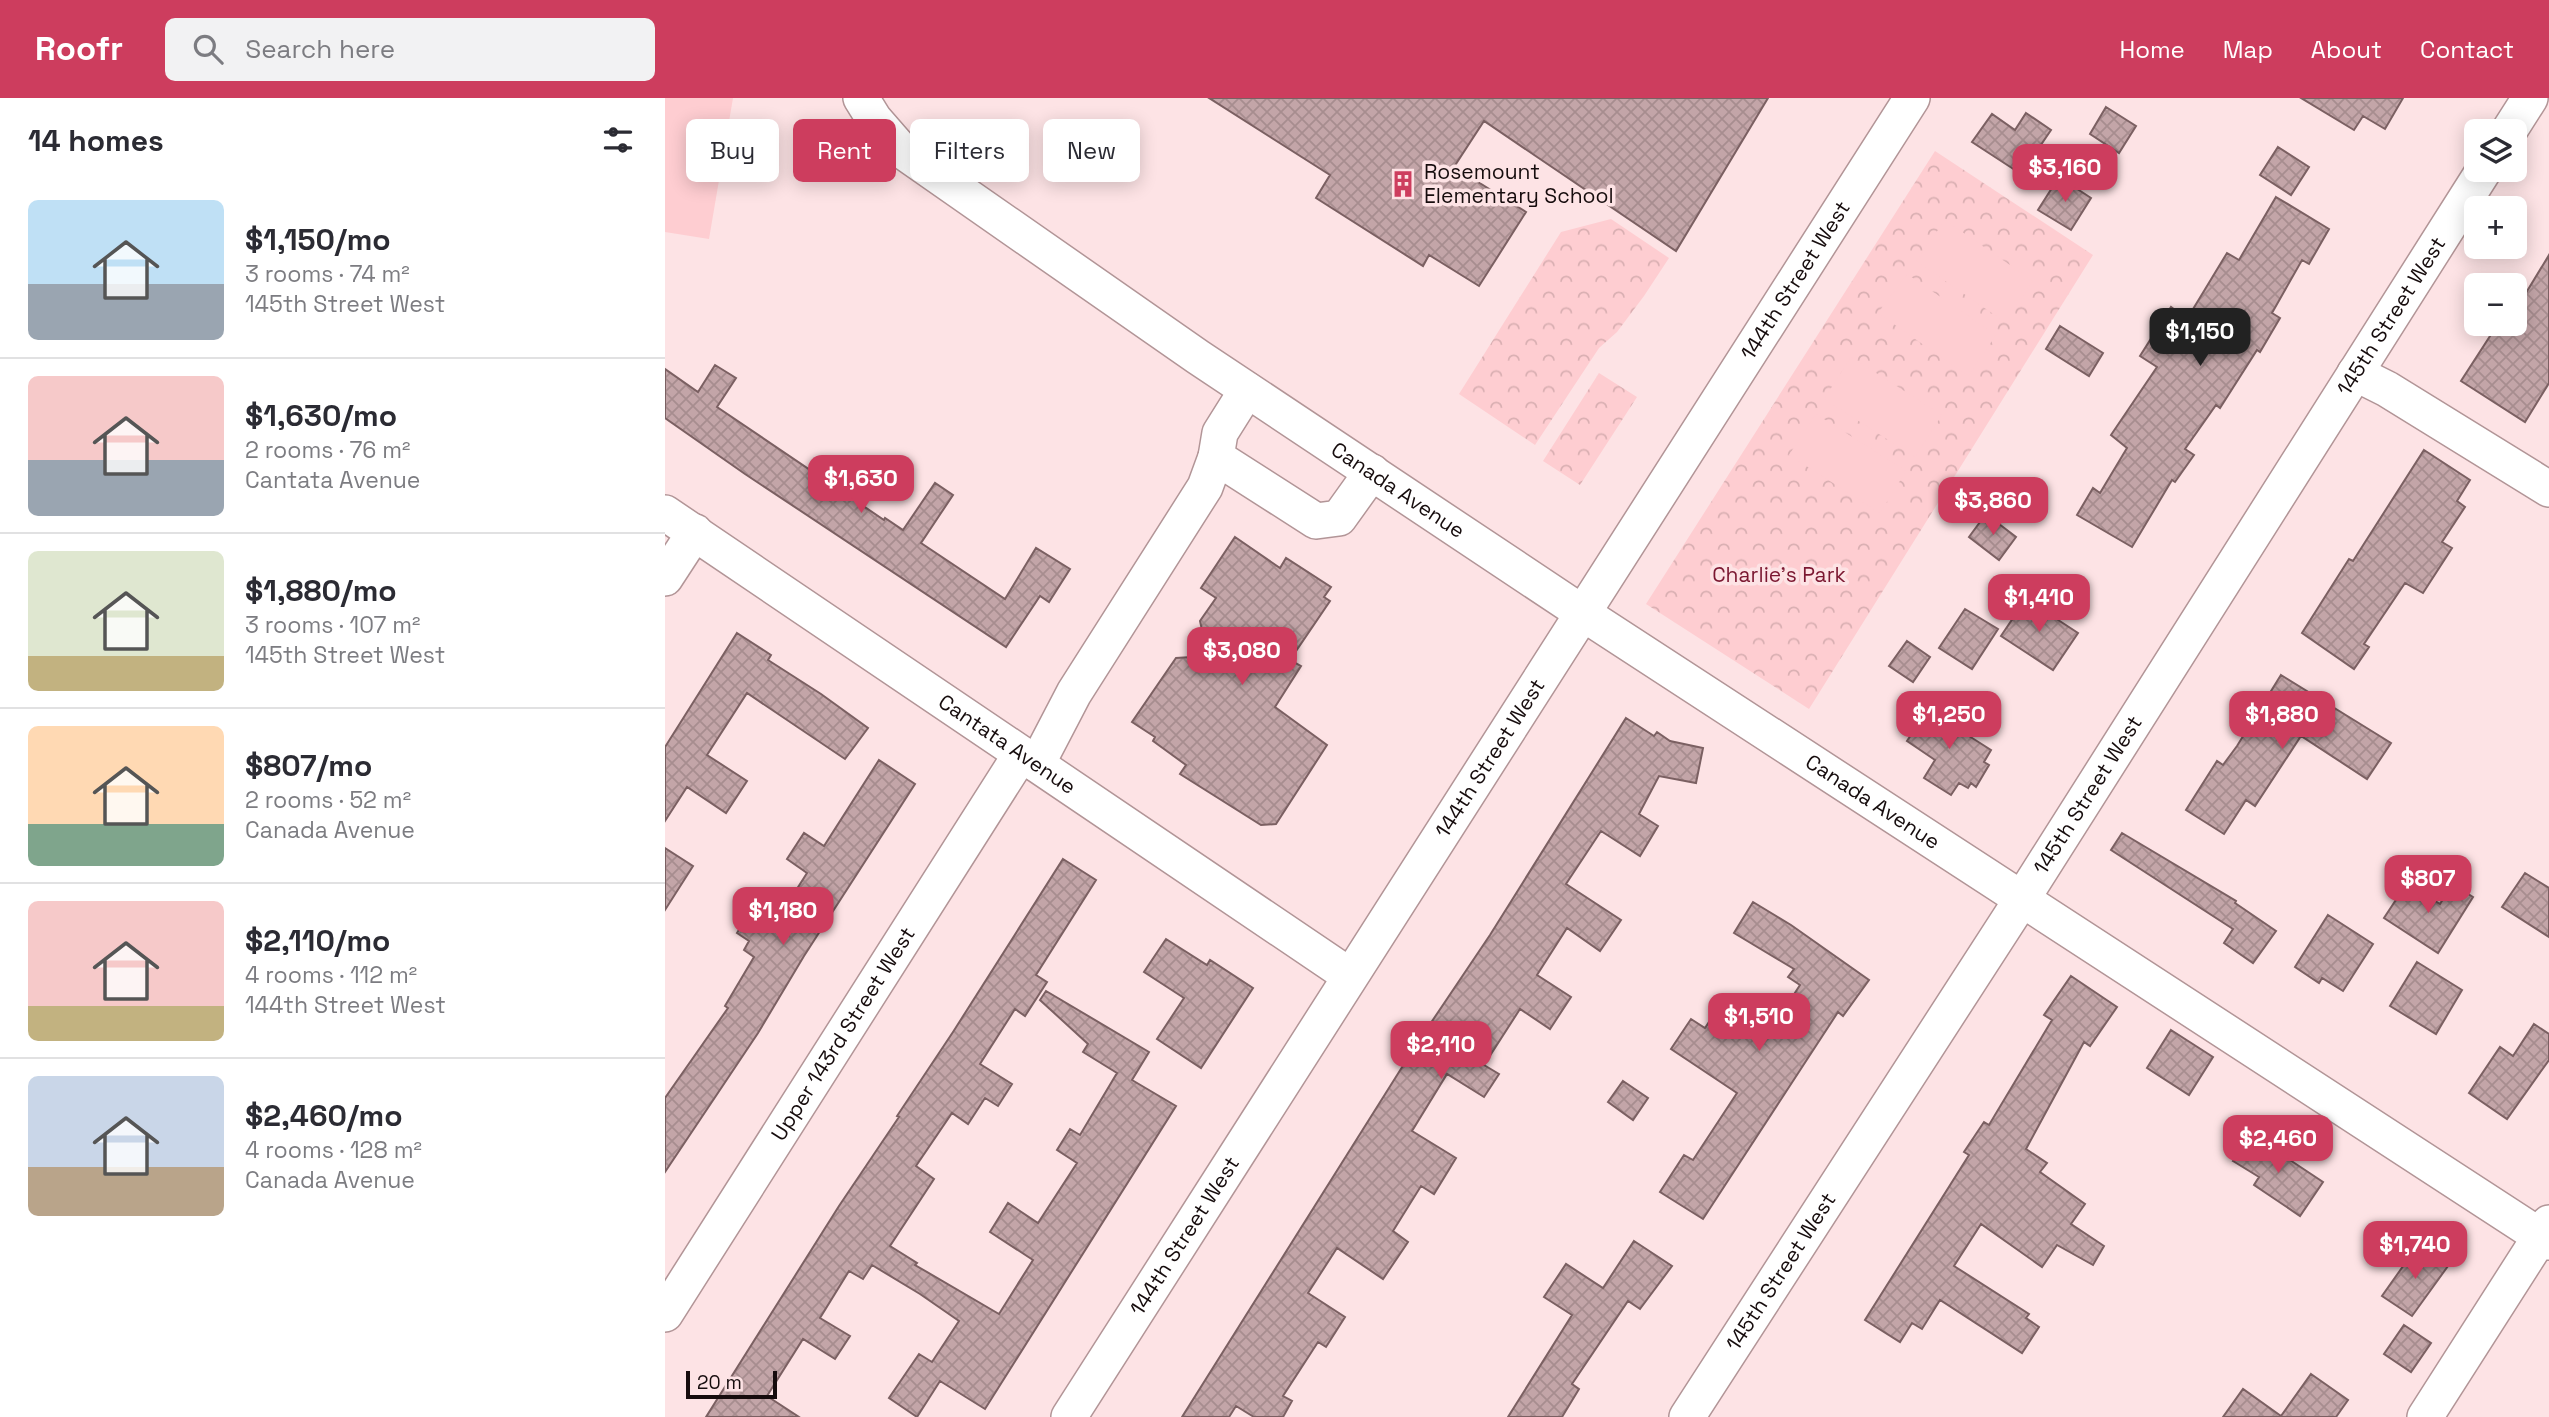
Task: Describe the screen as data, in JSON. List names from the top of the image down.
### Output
{
  "streets": {
    "street": [
      "144th Street West",
      "145th Street West",
      "Canada Avenue",
      "Cantata Avenue",
      "Upper 143rd Street West"
    ]
  },
  "crossings": [
    ["144th Street West", "Canada Avenue"],
    ["144th Street West", "Cantata Avenue"],
    ["145th Street West", "Canada Avenue"],
    ["Canada Avenue", "Upper 143rd Street West"],
    ["Cantata Avenue", "Upper 143rd Street West"]
  ],
  "parks": ["Charlie's Park"],
  "places": {
    "building": ["Rosemount Elementary School"]
  },
  "scale_bar": "20 m",
  "page": {
    "header": "Roofr",
    "search": "Search here",
    "nav": [
      "Home",
      "Map",
      "About",
      "Contact"
    ],
    "heading": "14 homes",
    "map_buttons": ["+", "−"],
    "chip": [
      "Buy",
      "Rent",
      "Filters",
      "New"
    ],
    "price": [
      "$3,160",
      "$1,150",
      "$1,630",
      "$3,860",
      "$1,410",
      "$3,080",
      "$1,250",
      "$1,880",
      "$807",
      "$1,180",
      "$1,510",
      "$2,110",
      "$2,460",
      "$1,740"
    ],
    "list": [
      {
        "name": "$1,150/mo",
        "note": "3 rooms · 74 m² · 145th Street West"
      },
      {
        "name": "$1,630/mo",
        "note": "2 rooms · 76 m² · Cantata Avenue"
      },
      {
        "name": "$1,880/mo",
        "note": "3 rooms · 107 m² · 145th Street West"
      },
      {
        "name": "$807/mo",
        "note": "2 rooms · 52 m² · Canada Avenue"
      },
      {
        "name": "$2,110/mo",
        "note": "4 rooms · 112 m² · 144th Street West"
      },
      {
        "name": "$2,460/mo",
        "note": "4 rooms · 128 m² · Canada Avenue"
      }
    ],
    "scale": "20 m"
  }
}
